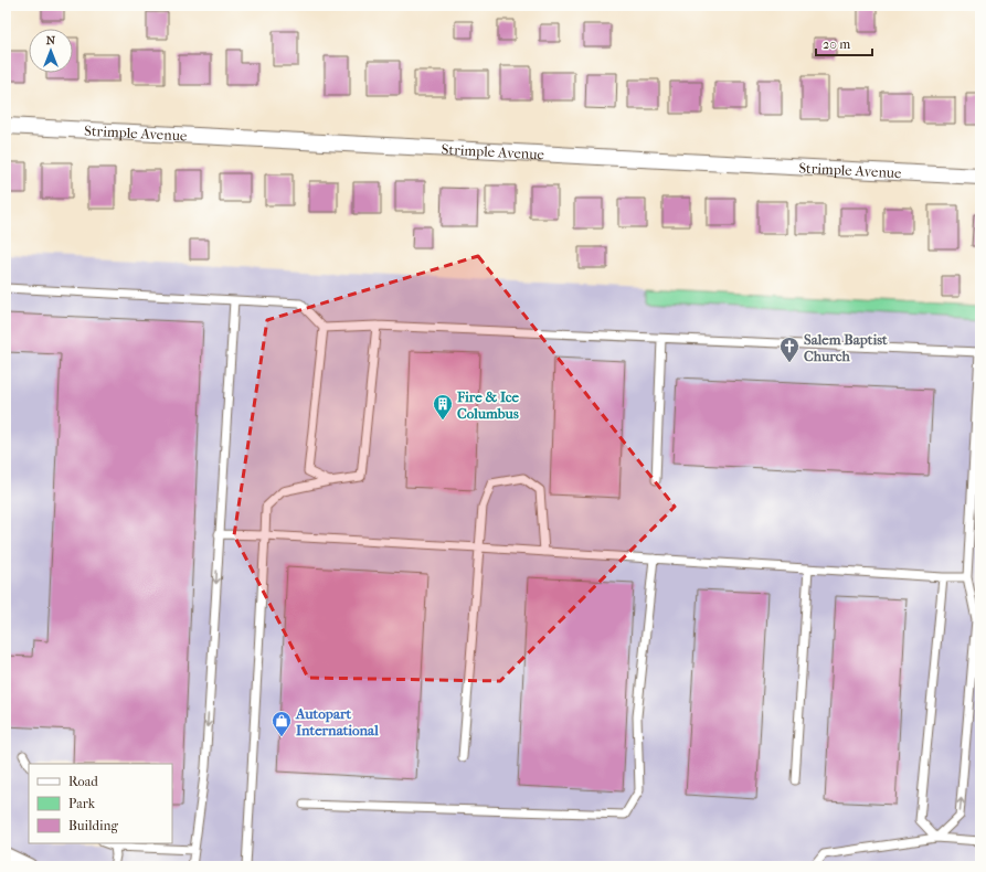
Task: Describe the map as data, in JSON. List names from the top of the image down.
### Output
{
  "streets": {
    "street": ["Strimple Avenue"]
  },
  "places": {
    "church": ["Salem Baptist Church"],
    "building": ["Fire & Ice Columbus"],
    "shop": ["Autopart International"]
  },
  "legend": ["Road", "Park", "Building"],
  "scale_bar": "20 m",
  "north": "top"
}
